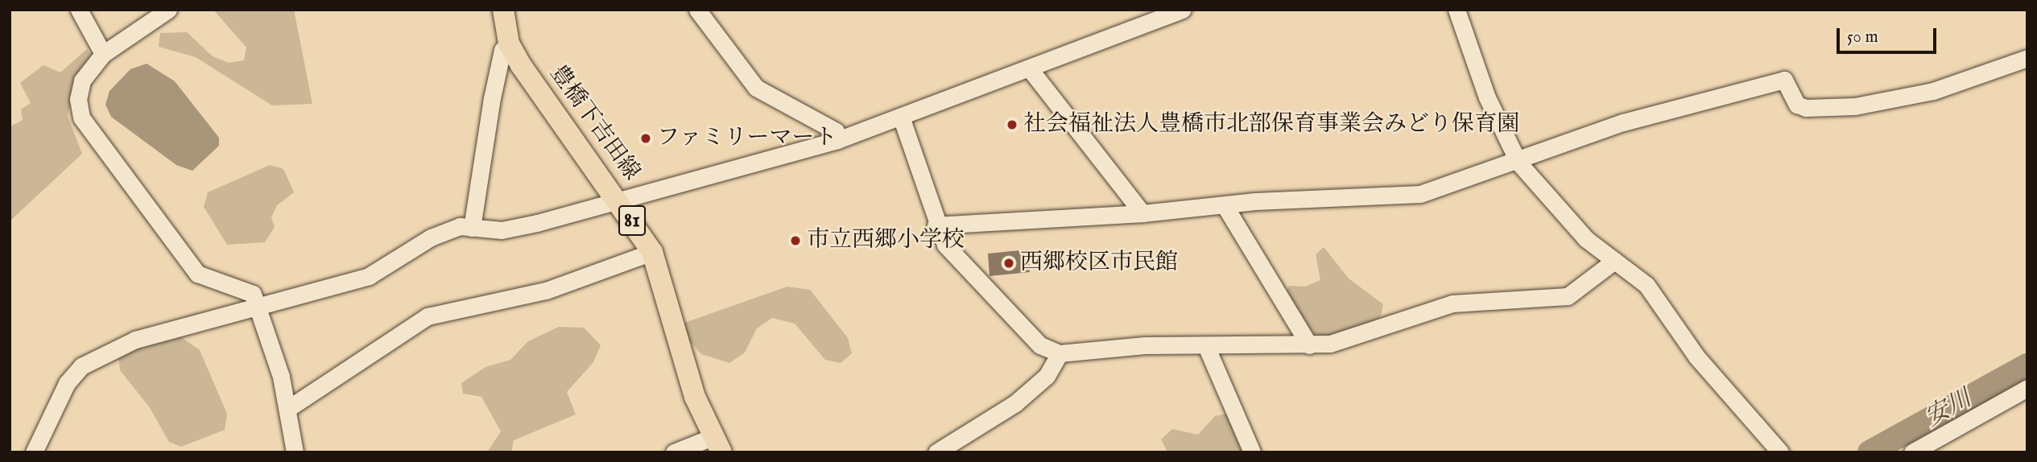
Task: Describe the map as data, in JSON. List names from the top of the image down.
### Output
{
  "streets": {
    "main road": ["豊橋下吉田線", "81"]
  },
  "water": ["安川"],
  "places": [
    "社会福祉法人豊橋市北部保育事業会みどり保育園",
    "ファミリーマート",
    "市立西郷小学校",
    "西郷校区市民館"
  ],
  "scale_bar": "50 m"
}
